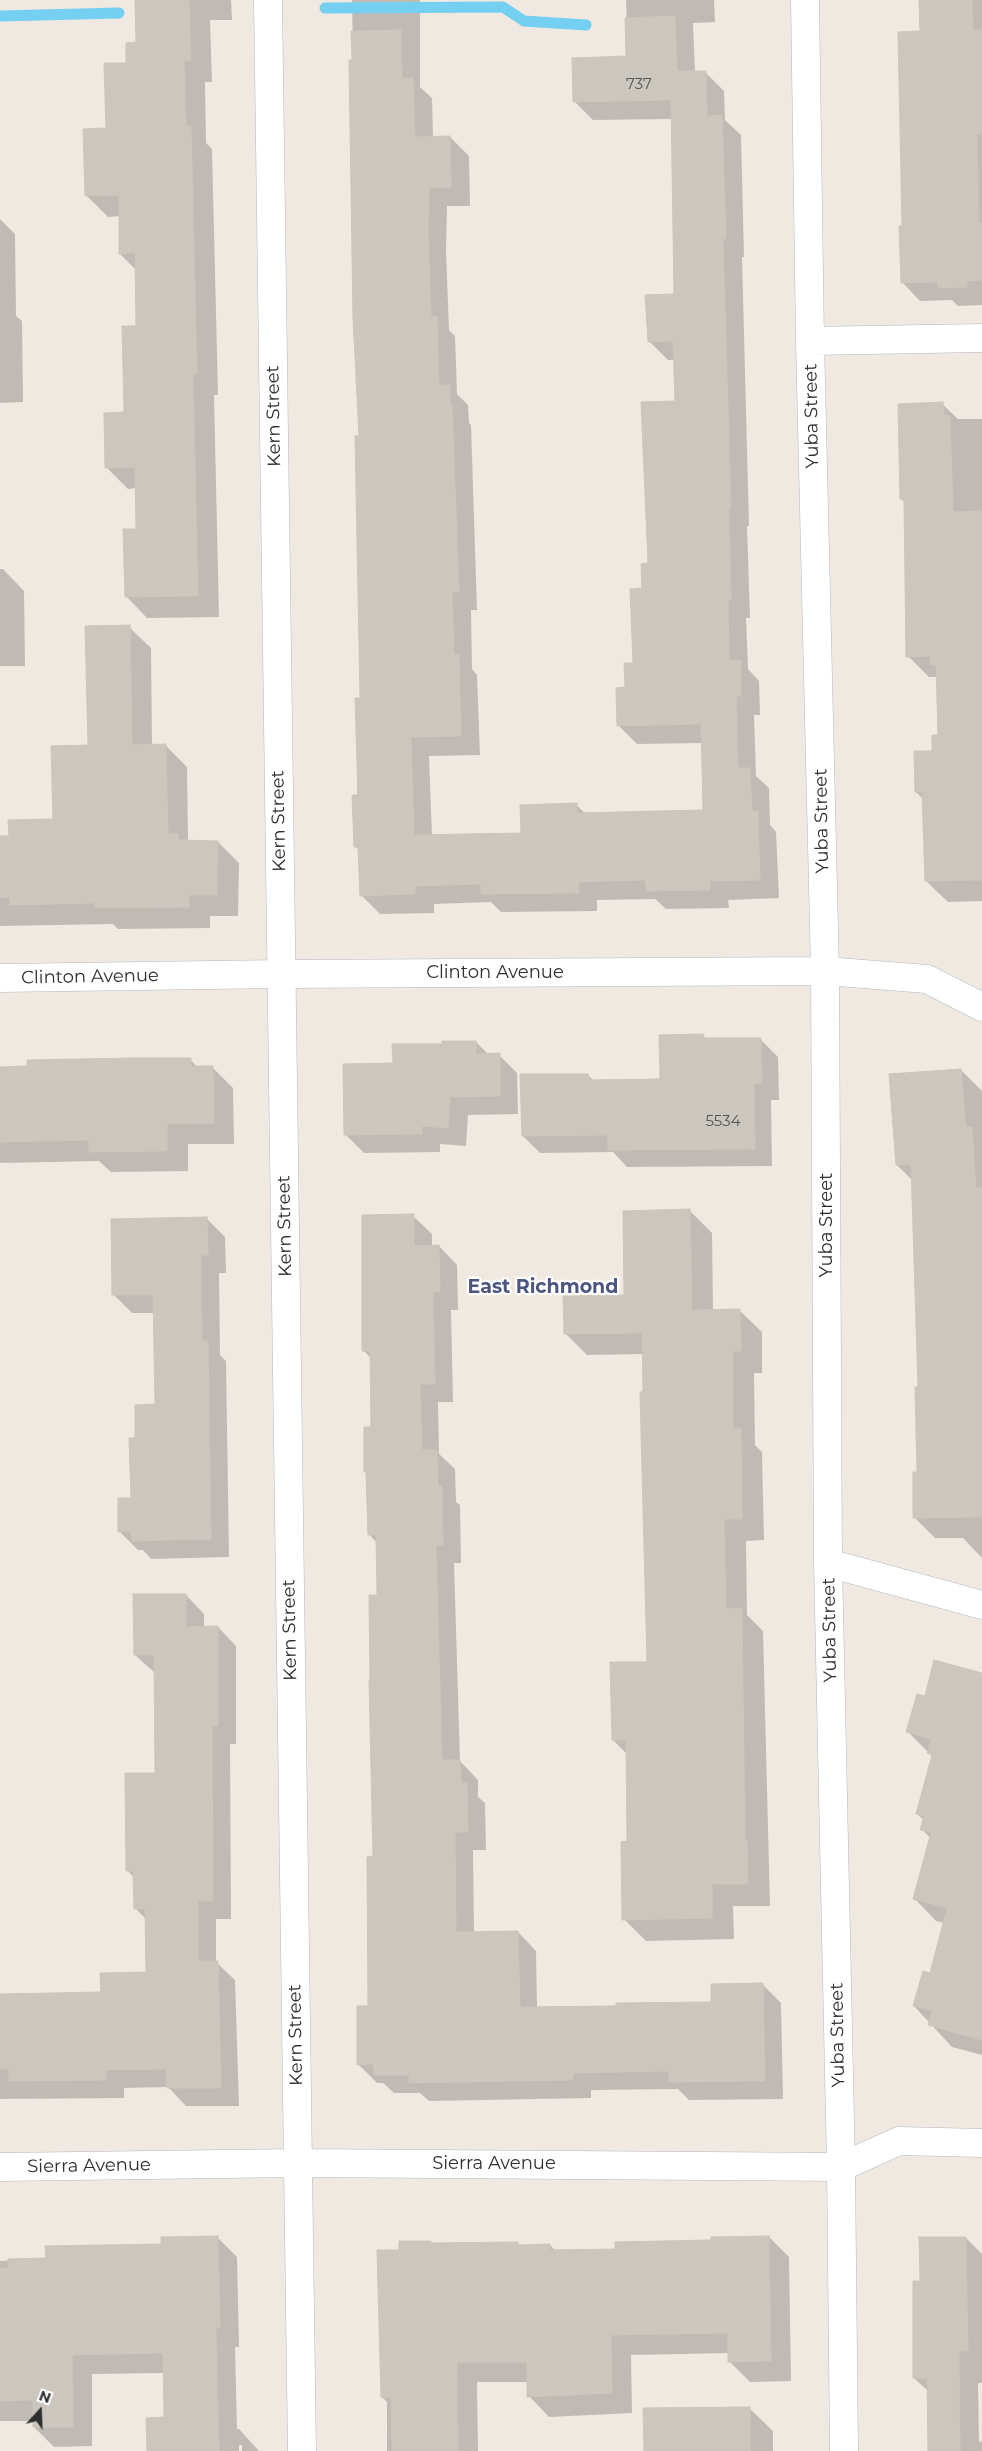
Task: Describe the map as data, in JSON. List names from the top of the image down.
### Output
{
  "streets": {
    "street": [
      "Kern Street",
      "Yuba Street",
      "Clinton Avenue",
      "Sierra Avenue"
    ]
  },
  "crossings": [
    ["Kern Street", "Clinton Avenue"],
    ["Kern Street", "Sierra Avenue"],
    ["Yuba Street", "Clinton Avenue"],
    ["Yuba Street", "Sierra Avenue"]
  ],
  "districts": ["East Richmond"],
  "house_numbers": ["737", "5534"],
  "north": "top"
}
